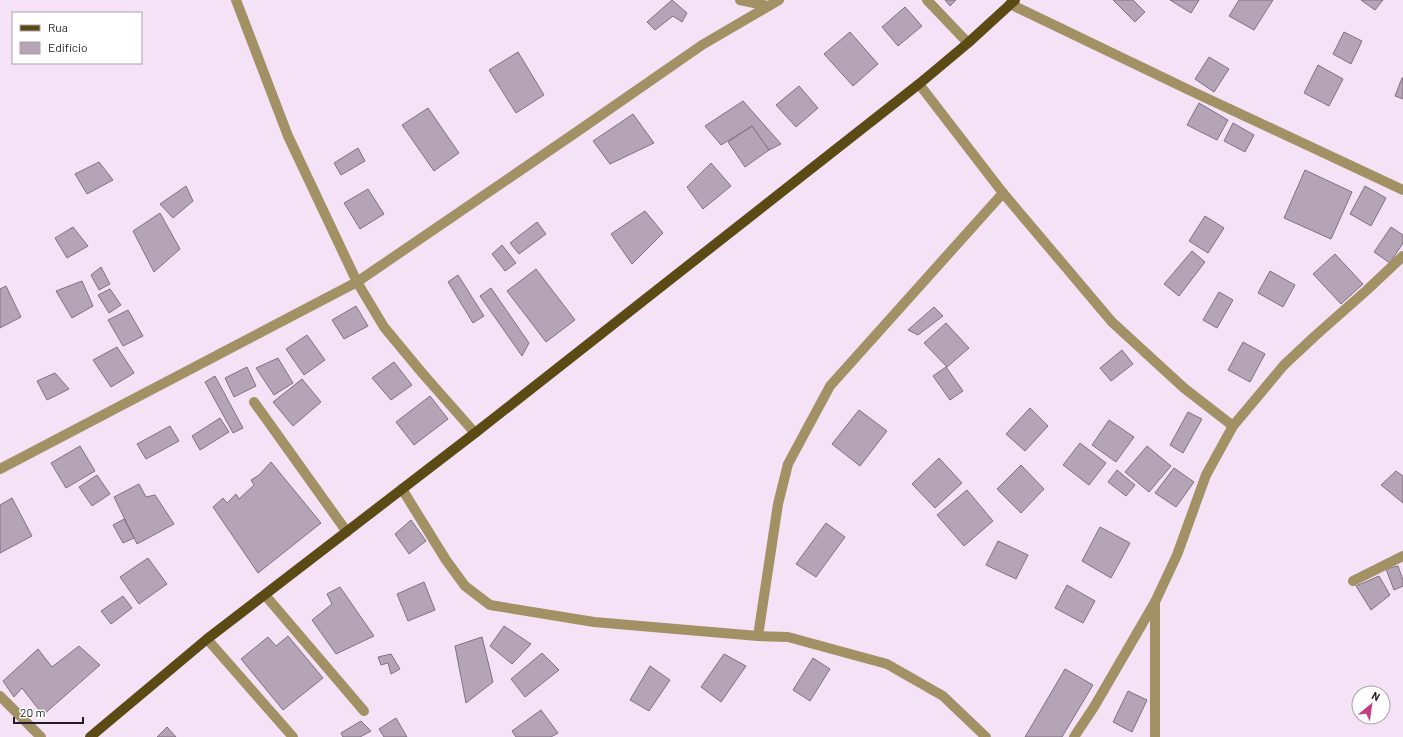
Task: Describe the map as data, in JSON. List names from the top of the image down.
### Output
{
  "legend": ["Rua", "Edifício"],
  "scale_bar": "20 m",
  "north": "top right"
}
